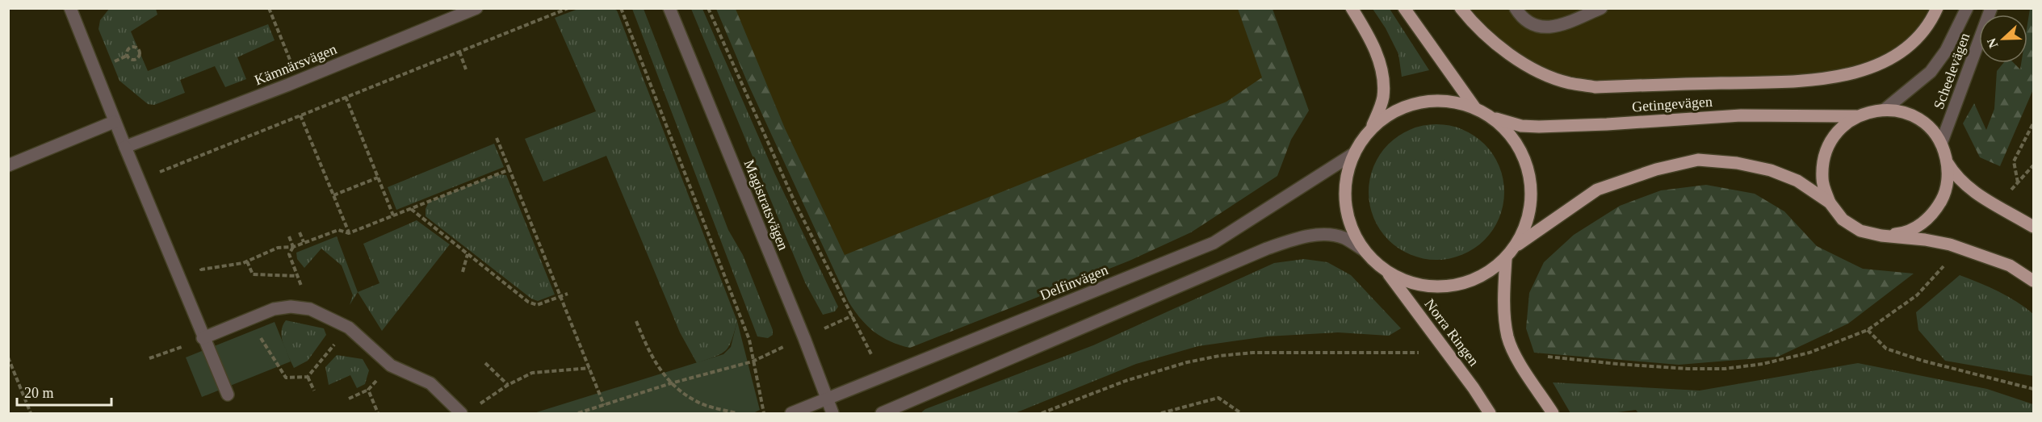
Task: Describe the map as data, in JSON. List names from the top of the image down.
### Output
{
  "streets": {
    "main road": ["Getingevägen", "Norra Ringen"],
    "street": [
      "Kämnärsvägen",
      "Scheelevägen",
      "Magistratsvägen",
      "Delfinvägen"
    ]
  },
  "crossings": [
    ["Scheelevägen", "Getingevägen"],
    ["Getingevägen", "Norra Ringen"],
    ["Magistratsvägen", "Delfinvägen"],
    ["Delfinvägen", "Norra Ringen"]
  ],
  "scale_bar": "20 m",
  "north": "left"
}
